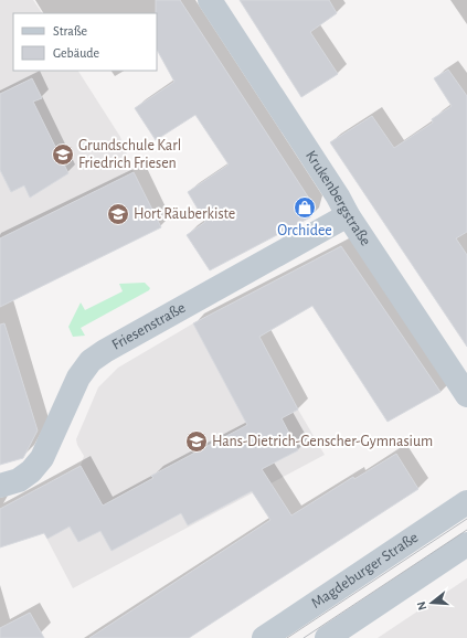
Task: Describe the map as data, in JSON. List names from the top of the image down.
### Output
{
  "streets": {
    "street": ["Krukenbergstraße", "Friesenstraße", "Magdeburger Straße"]
  },
  "crossings": [
    ["Krukenbergstraße", "Friesenstraße"]
  ],
  "places": {
    "school or university": ["Grundschule Karl Friedrich Friesen", "Hort Räuberkiste", "Hans-Dietrich-Genscher-Gymnasium"],
    "shop": ["Orchidee"]
  },
  "legend": ["Straße", "Gebäude"],
  "north": "left"
}
